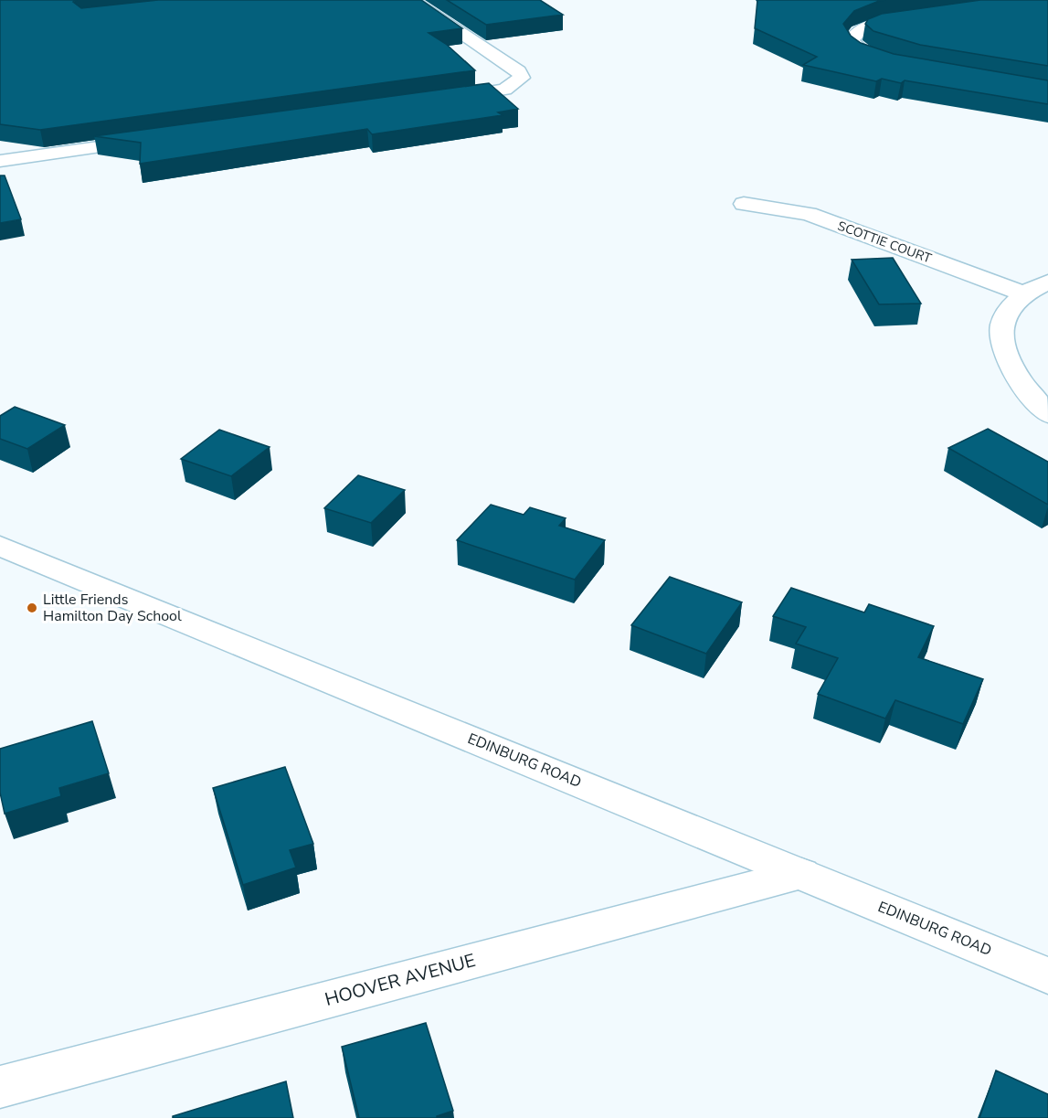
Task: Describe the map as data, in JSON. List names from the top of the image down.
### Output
{
  "streets": {
    "street": ["SCOTTIE COURT", "EDINBURG ROAD", "HOOVER AVENUE"]
  },
  "crossings": [
    ["EDINBURG ROAD", "HOOVER AVENUE"]
  ],
  "places": ["Little Friends Hamilton Day School"]
}
